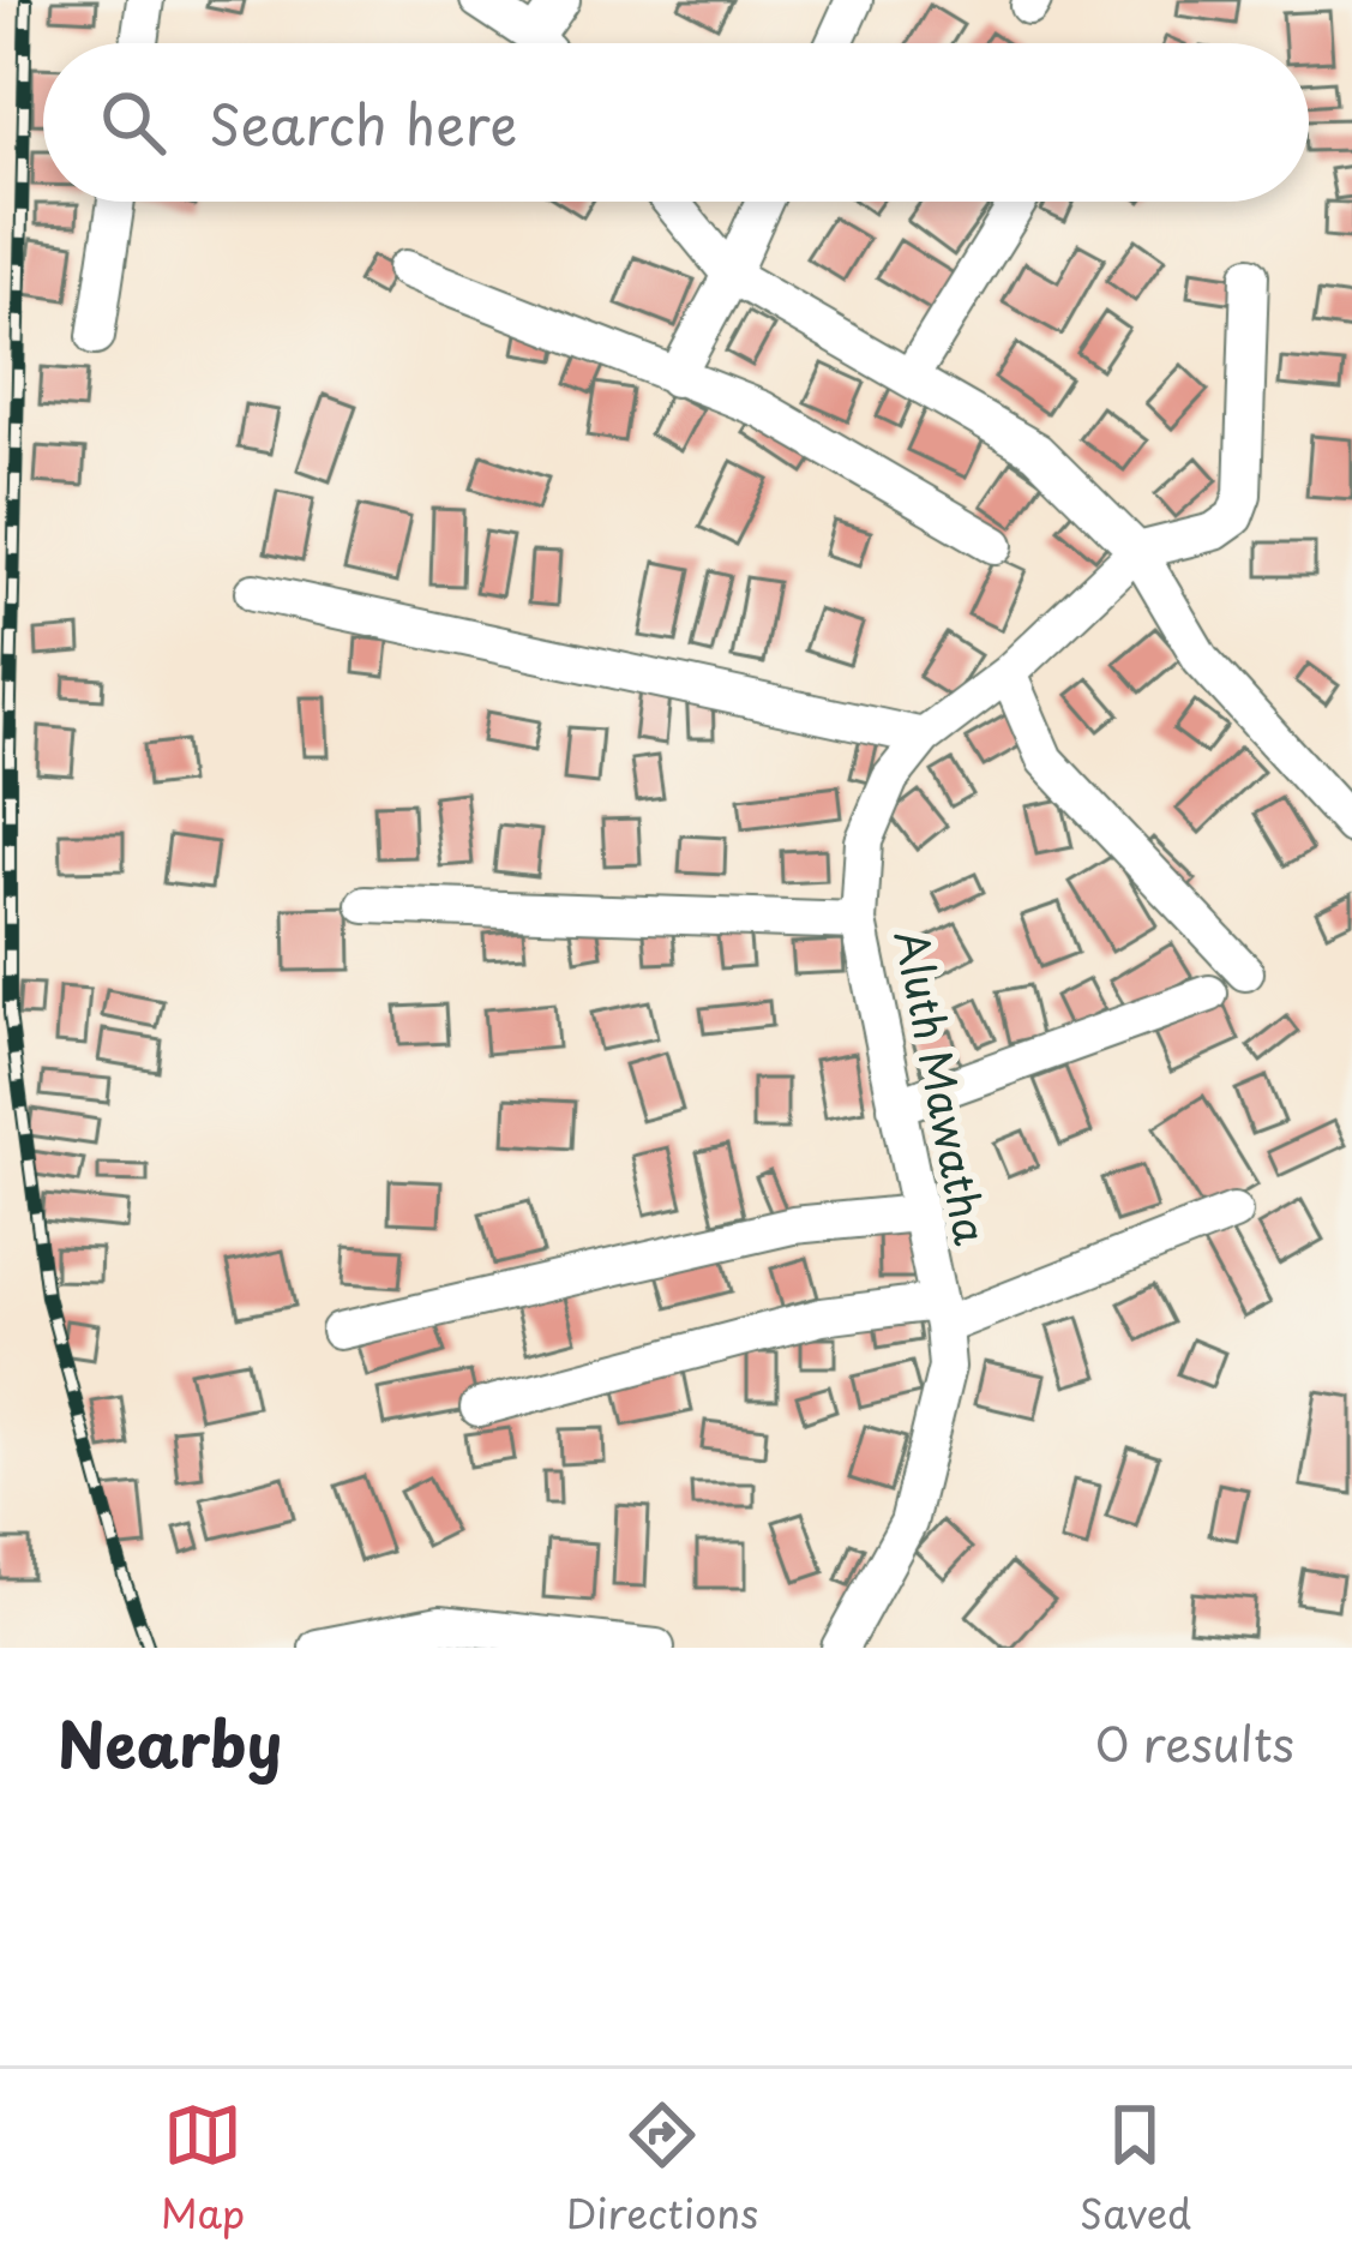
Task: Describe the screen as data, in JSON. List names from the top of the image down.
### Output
{
  "streets": {
    "street": ["Aluth Mawatha"]
  },
  "page": {
    "search": "Search here",
    "heading": ["Nearby", "0 results"],
    "nav": ["Map", "Directions", "Saved"]
  }
}
